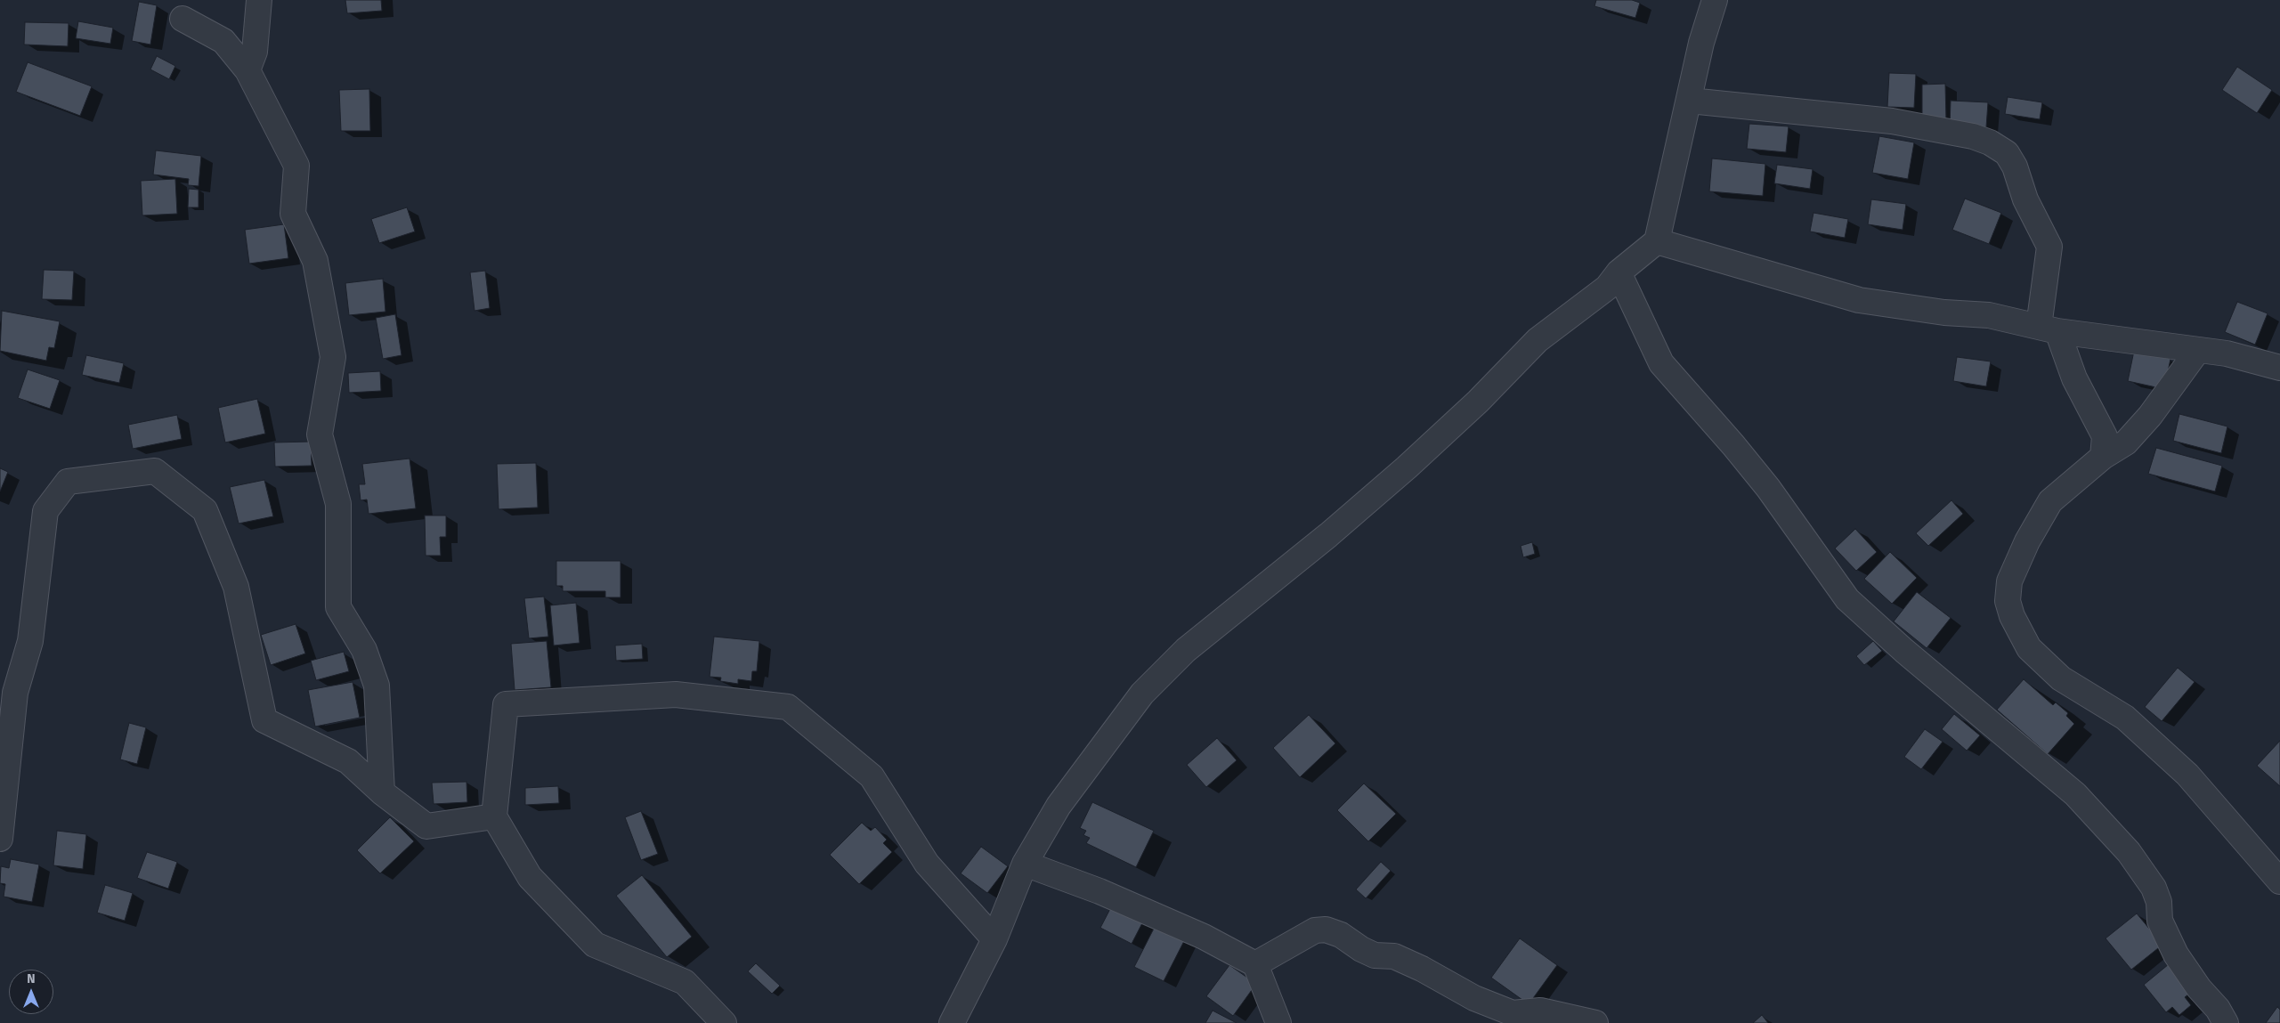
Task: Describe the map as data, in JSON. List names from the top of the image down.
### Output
{
  "north": "top"
}
